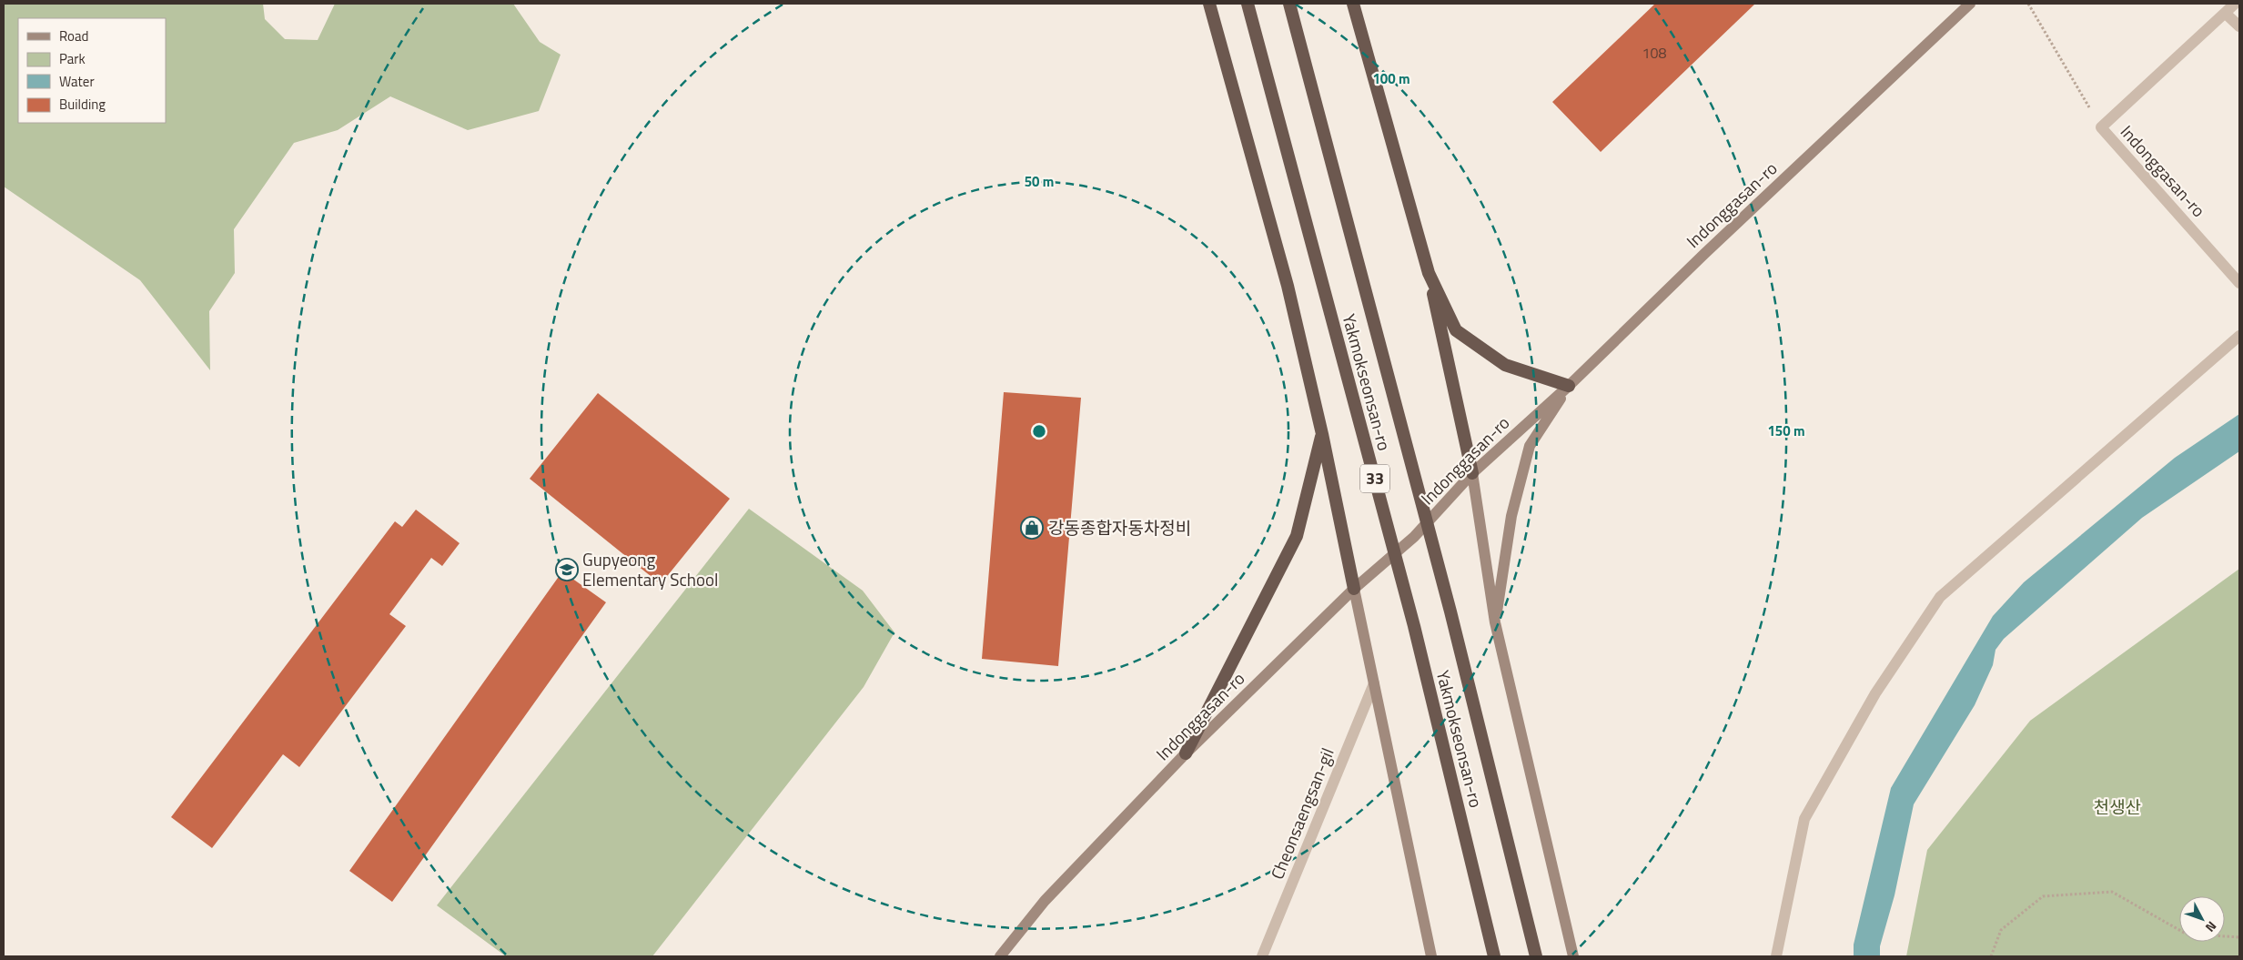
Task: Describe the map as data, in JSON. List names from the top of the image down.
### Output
{
  "streets": {
    "highway": ["Yakmokseonsan-ro", "33"],
    "main road": ["Indonggasan-ro"],
    "street": ["Cheonsaengsan-gil"]
  },
  "parks": ["천생산"],
  "places": {
    "shop": ["강동종합자동차정비"],
    "school or university": ["Gupyeong Elementary School"]
  },
  "house_numbers": ["108"],
  "legend": [
    "Road",
    "Park",
    "Water",
    "Building"
  ],
  "north": "bottom right",
  "rings": ["100 m", "50 m", "150 m"]
}
